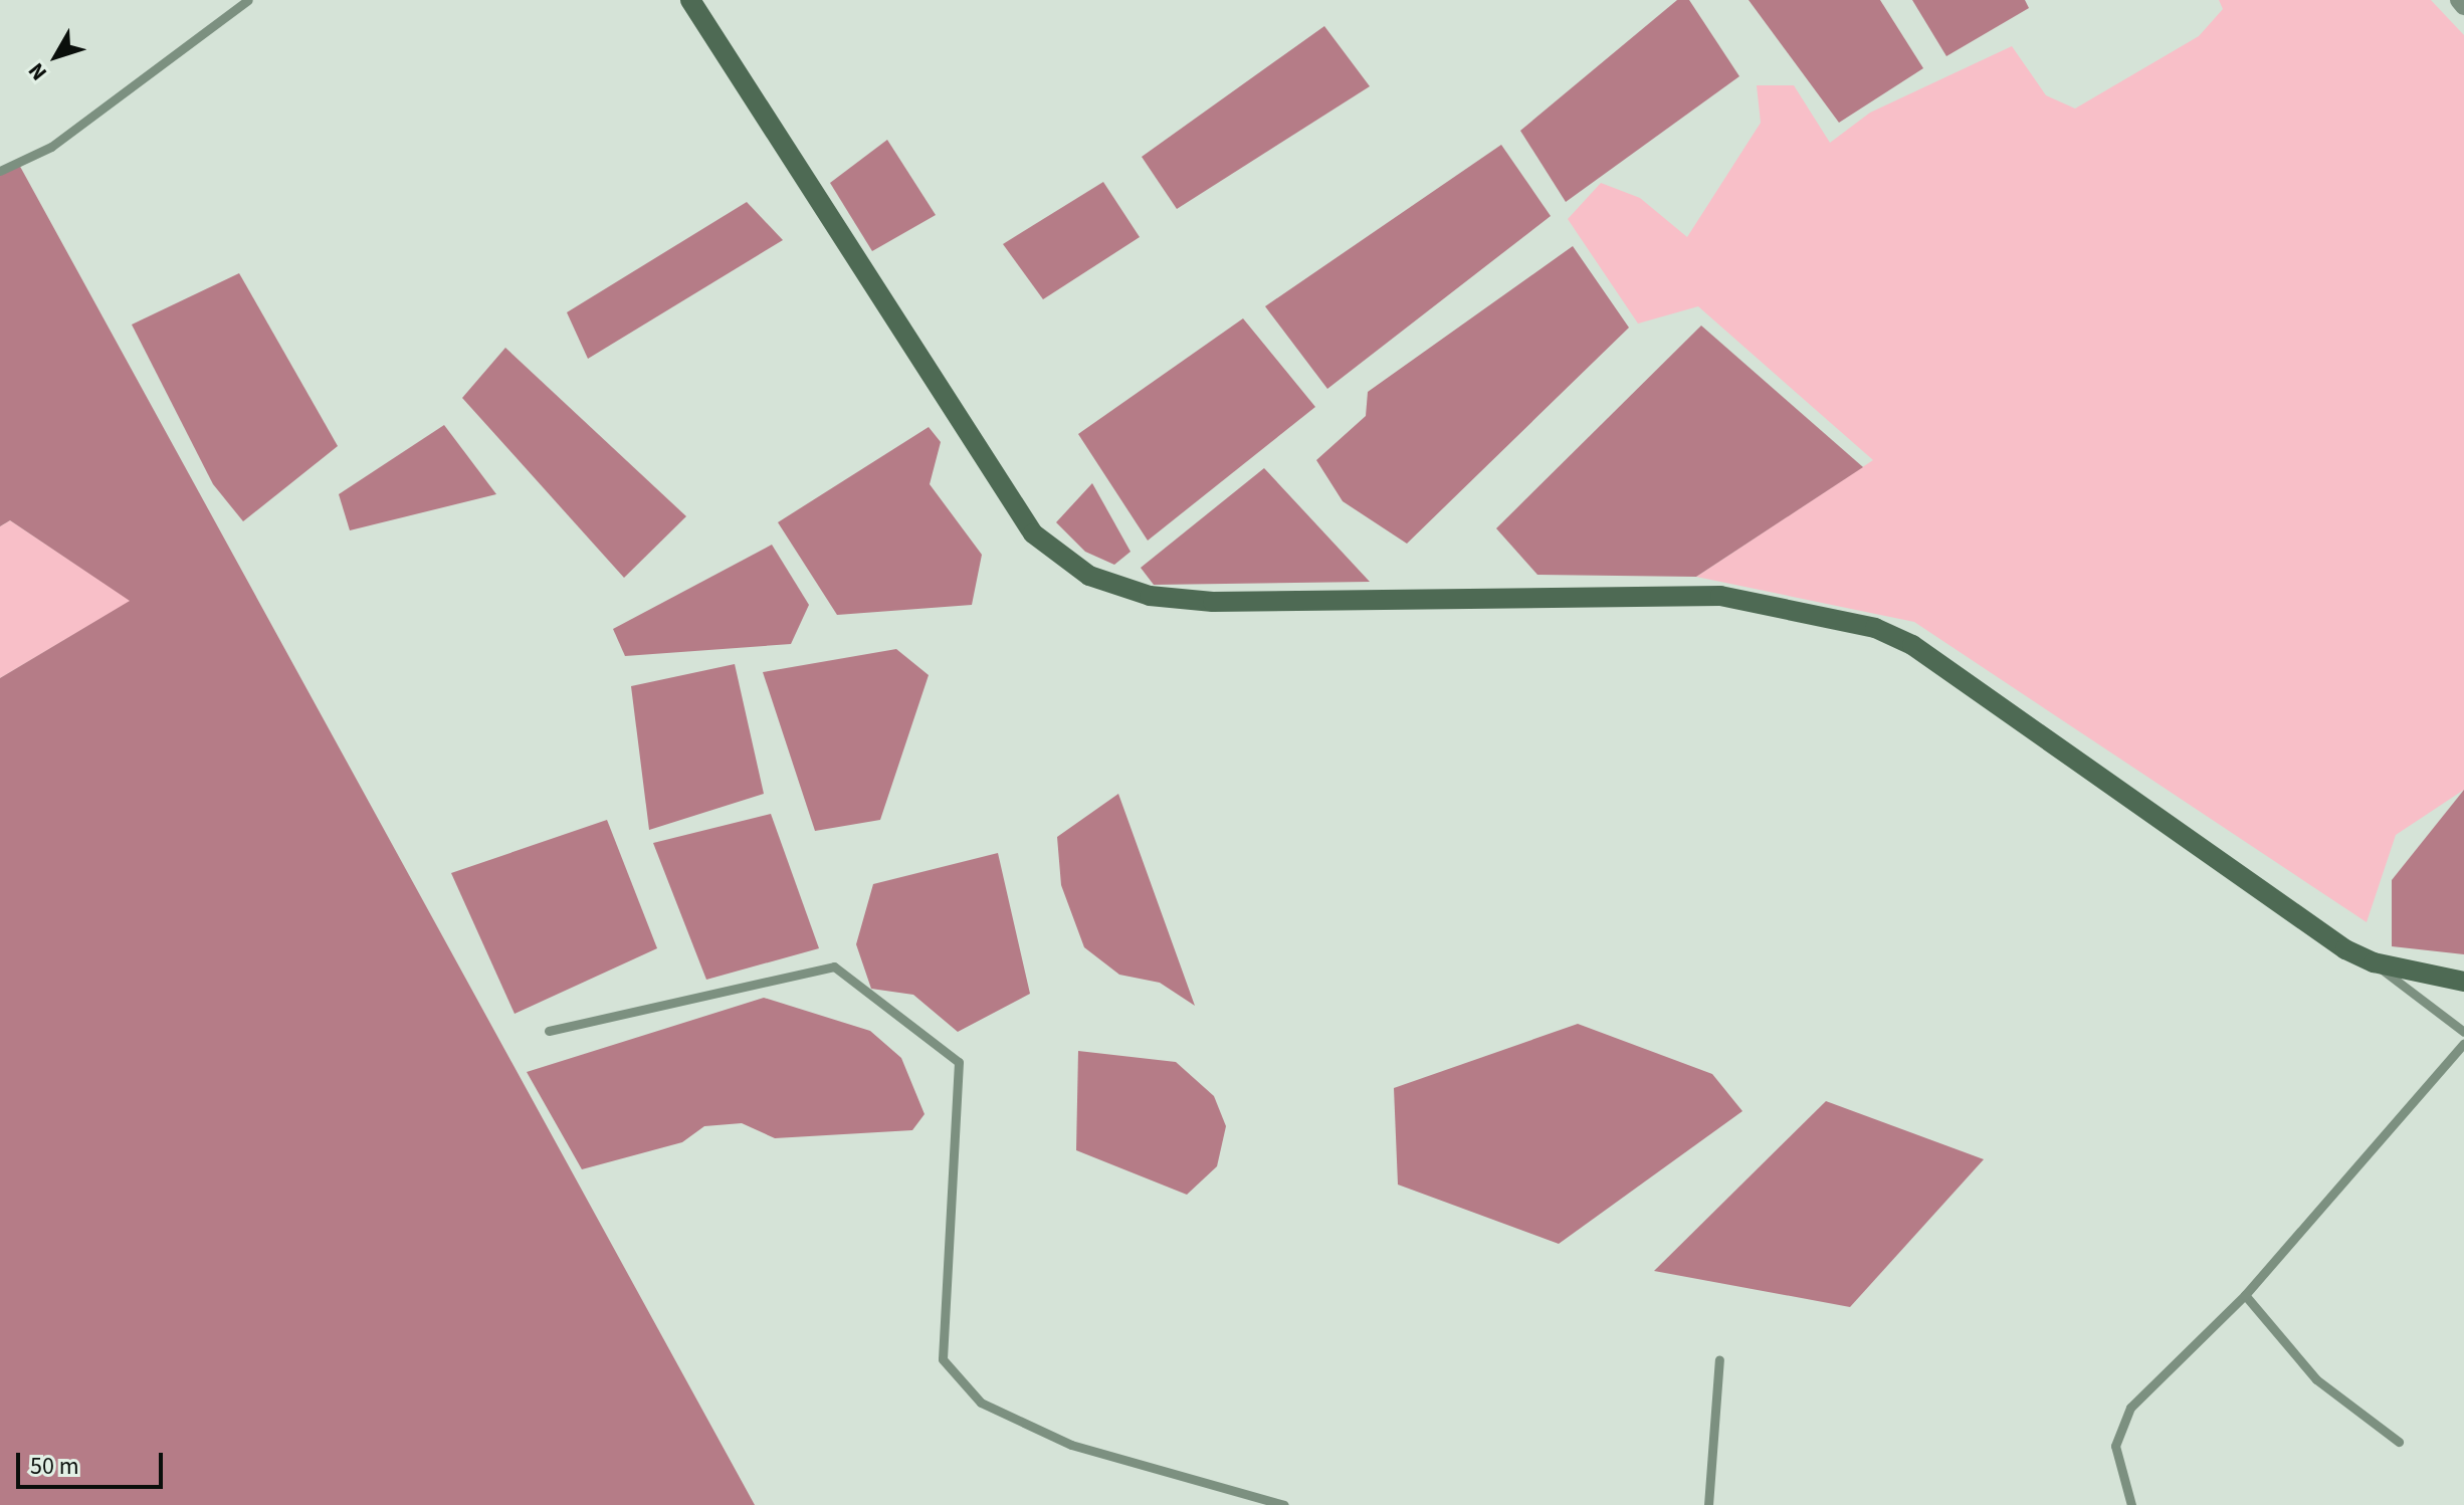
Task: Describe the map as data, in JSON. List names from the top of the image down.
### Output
{
  "scale_bar": "50 m",
  "north": "bottom left"
}
